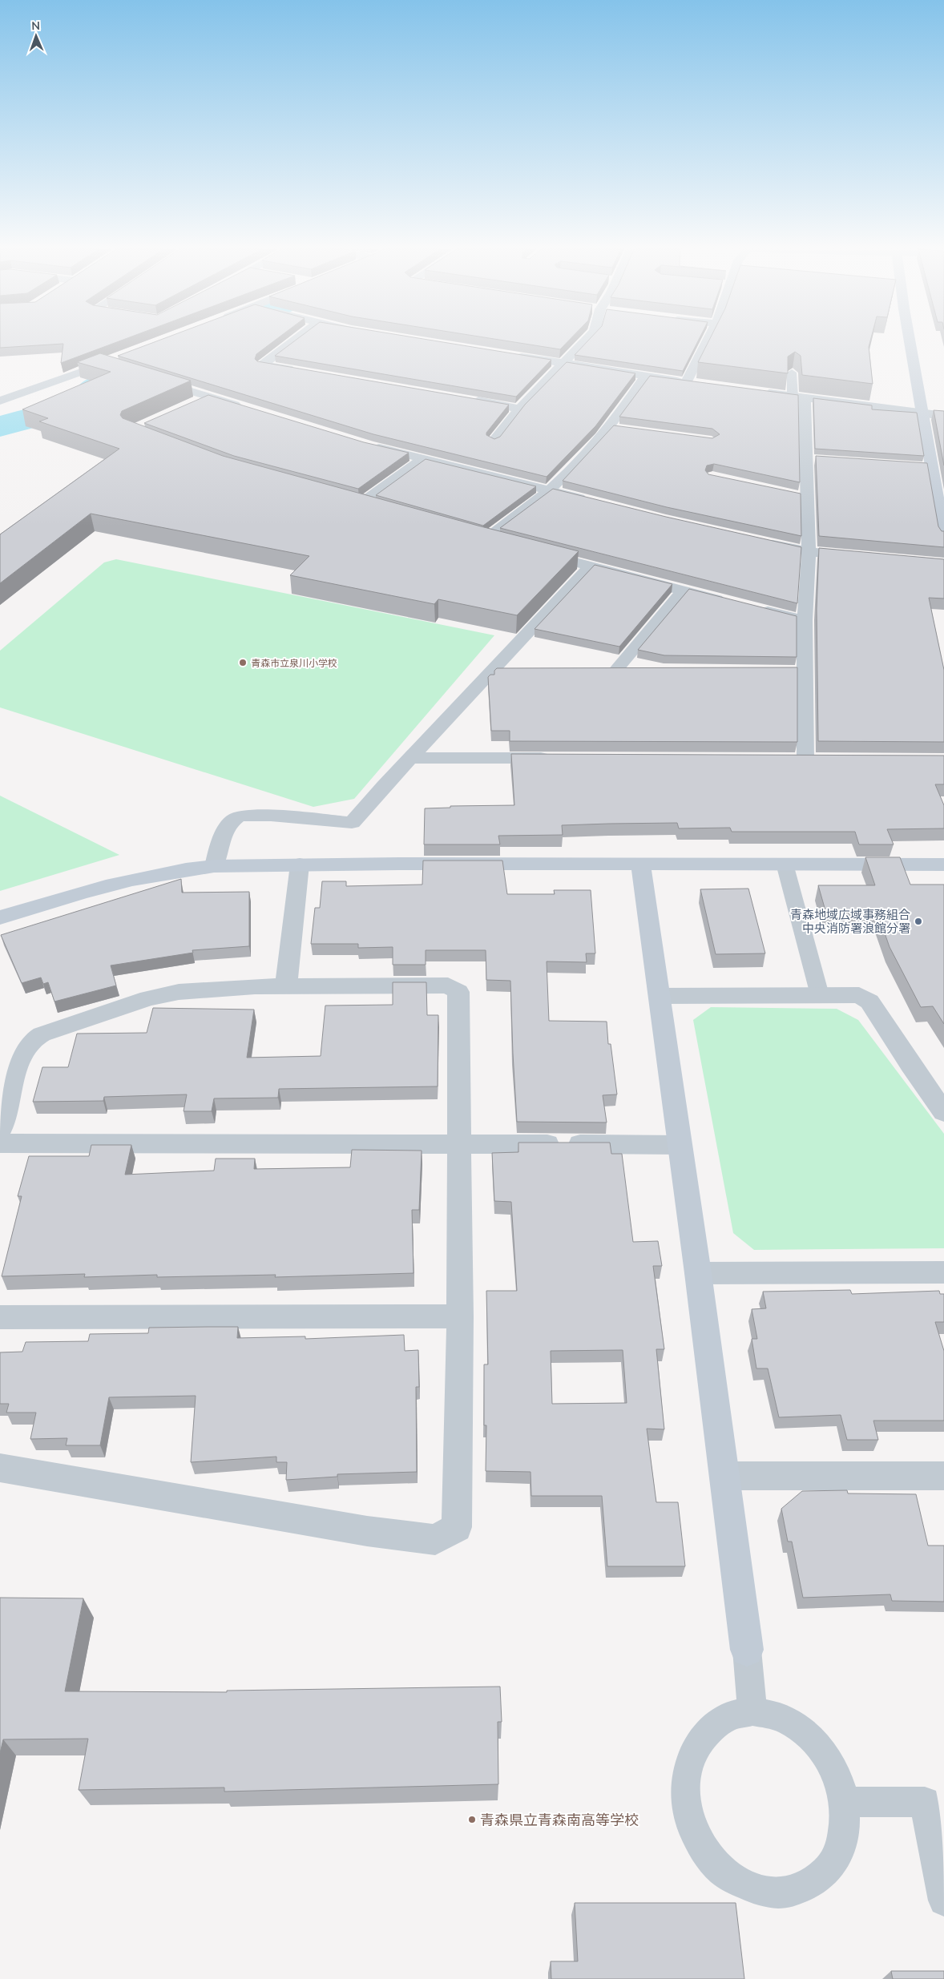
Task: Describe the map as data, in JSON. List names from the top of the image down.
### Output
{
  "places": ["青森市立泉川小学校", "青森地域広域事務組合 中央消防署浪館分署", "青森県立青森南高等学校"],
  "north": "top"
}
